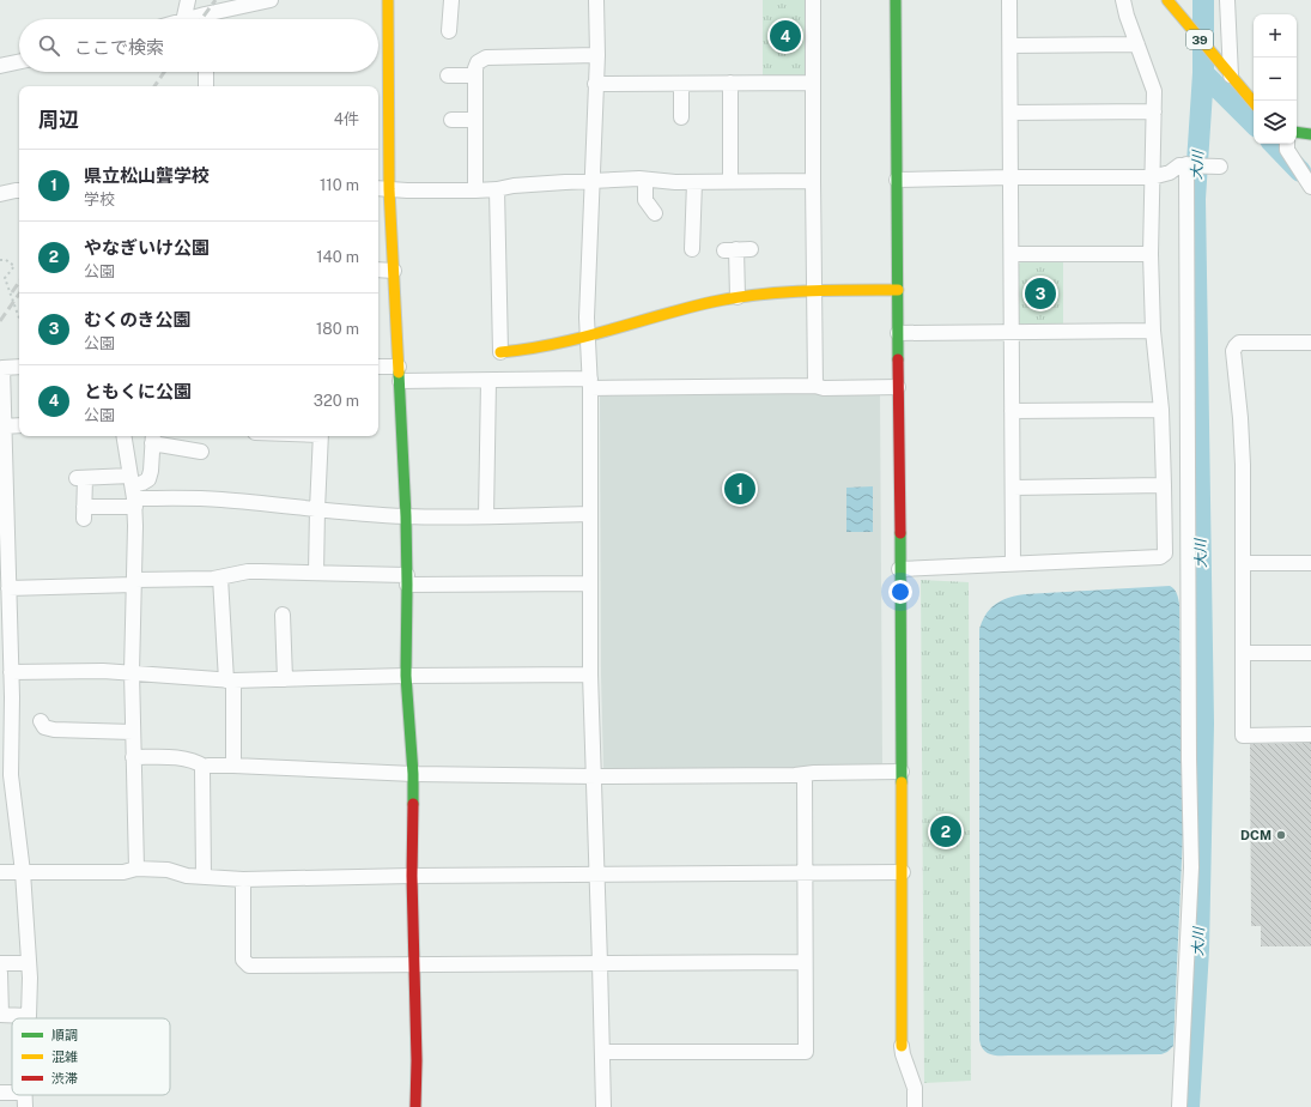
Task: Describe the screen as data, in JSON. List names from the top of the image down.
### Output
{
  "streets": {
    "street": ["39"]
  },
  "water": ["大川"],
  "places": ["DCM"],
  "legend": ["順調", "混雑", "渋滞"],
  "page": {
    "map_buttons": ["+", "−"],
    "pins": [
      "4",
      "3",
      "1",
      "2"
    ],
    "search": "ここで検索",
    "heading": ["周辺", "4件"],
    "list": [
      {
        "mark": "1",
        "name": "県立松山聾学校",
        "note": "学校",
        "value": "110 m"
      },
      {
        "mark": "2",
        "name": "やなぎいけ公園",
        "note": "公園",
        "value": "140 m"
      },
      {
        "mark": "3",
        "name": "むくのき公園",
        "note": "公園",
        "value": "180 m"
      },
      {
        "mark": "4",
        "name": "ともくに公園",
        "note": "公園",
        "value": "320 m"
      }
    ]
  }
}
